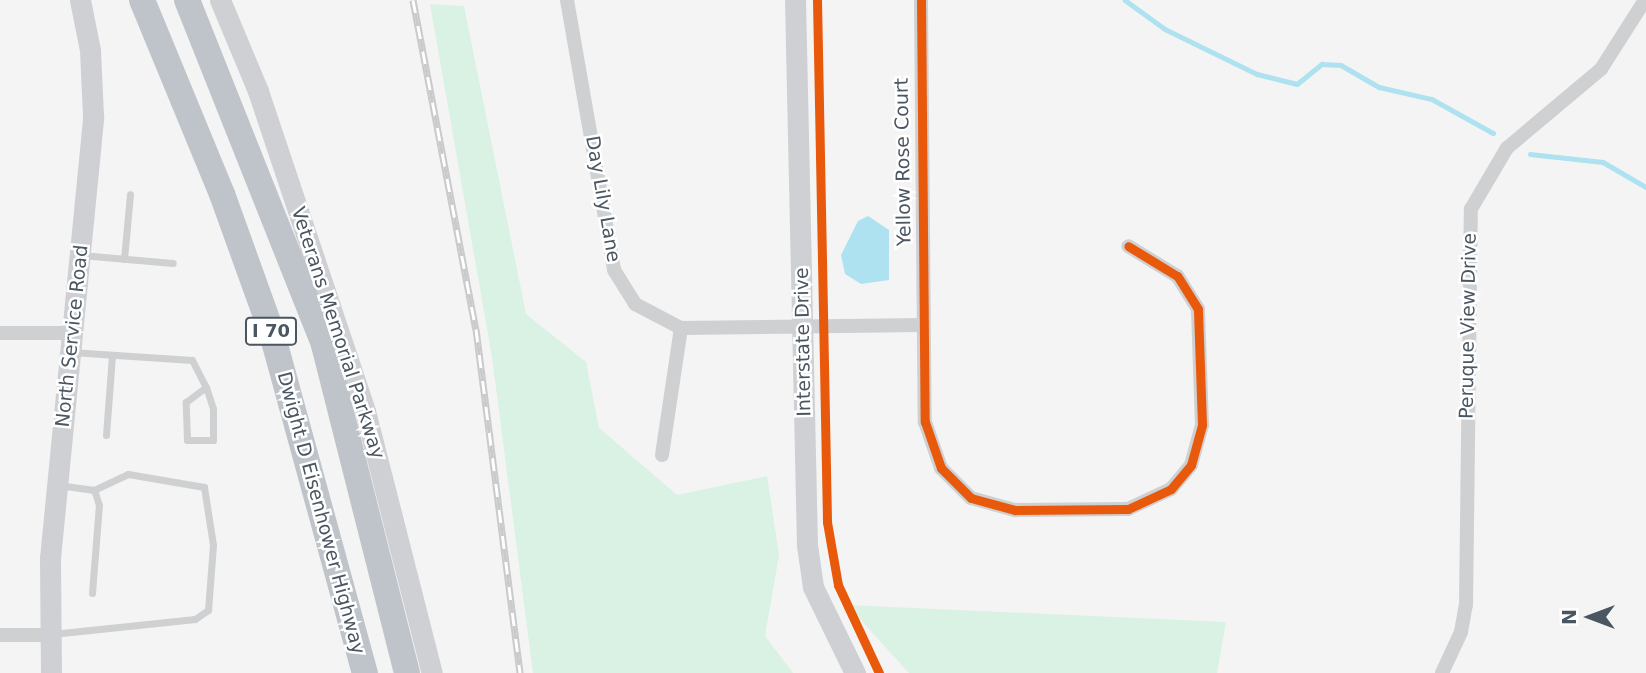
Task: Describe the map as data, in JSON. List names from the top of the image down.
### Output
{
  "streets": {
    "highway": ["I 70", "Dwight D Eisenhower Highway"],
    "street": [
      "Yellow Rose Court",
      "Day Lily Lane",
      "Peruque View Drive",
      "Veterans Memorial Parkway",
      "North Service Road",
      "Interstate Drive"
    ]
  },
  "crossings": [
    ["Yellow Rose Court", "Day Lily Lane"],
    ["Day Lily Lane", "Interstate Drive"]
  ],
  "north": "left"
}
